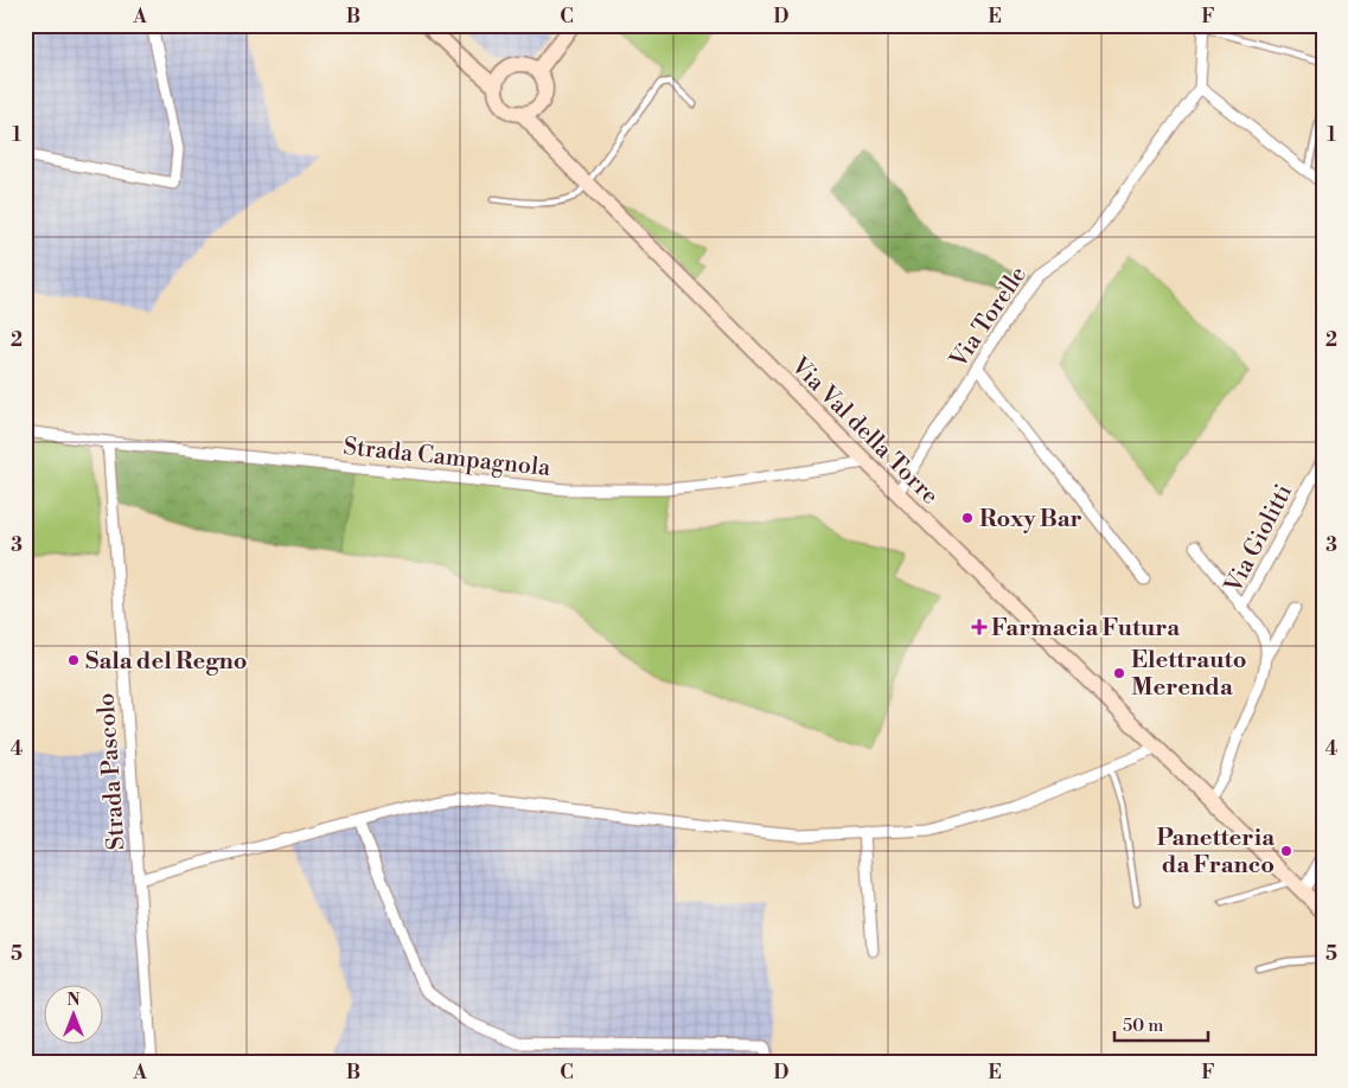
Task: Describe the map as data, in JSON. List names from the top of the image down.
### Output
{
  "streets": {
    "street": [
      "Via Torelle",
      "Via Val della Torre",
      "Strada Campagnola",
      "Via Giolitti",
      "Strada Pascolo"
    ]
  },
  "crossings": [
    ["Via Torelle", "Via Val della Torre"],
    ["Via Val della Torre", "Strada Campagnola"],
    ["Via Val della Torre", "Via Giolitti"],
    ["Strada Campagnola", "Strada Pascolo"]
  ],
  "places": {
    "other": [
      "Roxy Bar",
      "Sala del Regno",
      "Elettrauto Merenda",
      "Panetteria da Franco"
    ],
    "health": ["Farmacia Futura"]
  },
  "scale_bar": "50 m",
  "north": "top",
  "grid": {
    "columns": [
      "A",
      "B",
      "C",
      "D",
      "E",
      "F"
    ],
    "rows": [
      "1",
      "2",
      "3",
      "4",
      "5"
    ]
  }
}
